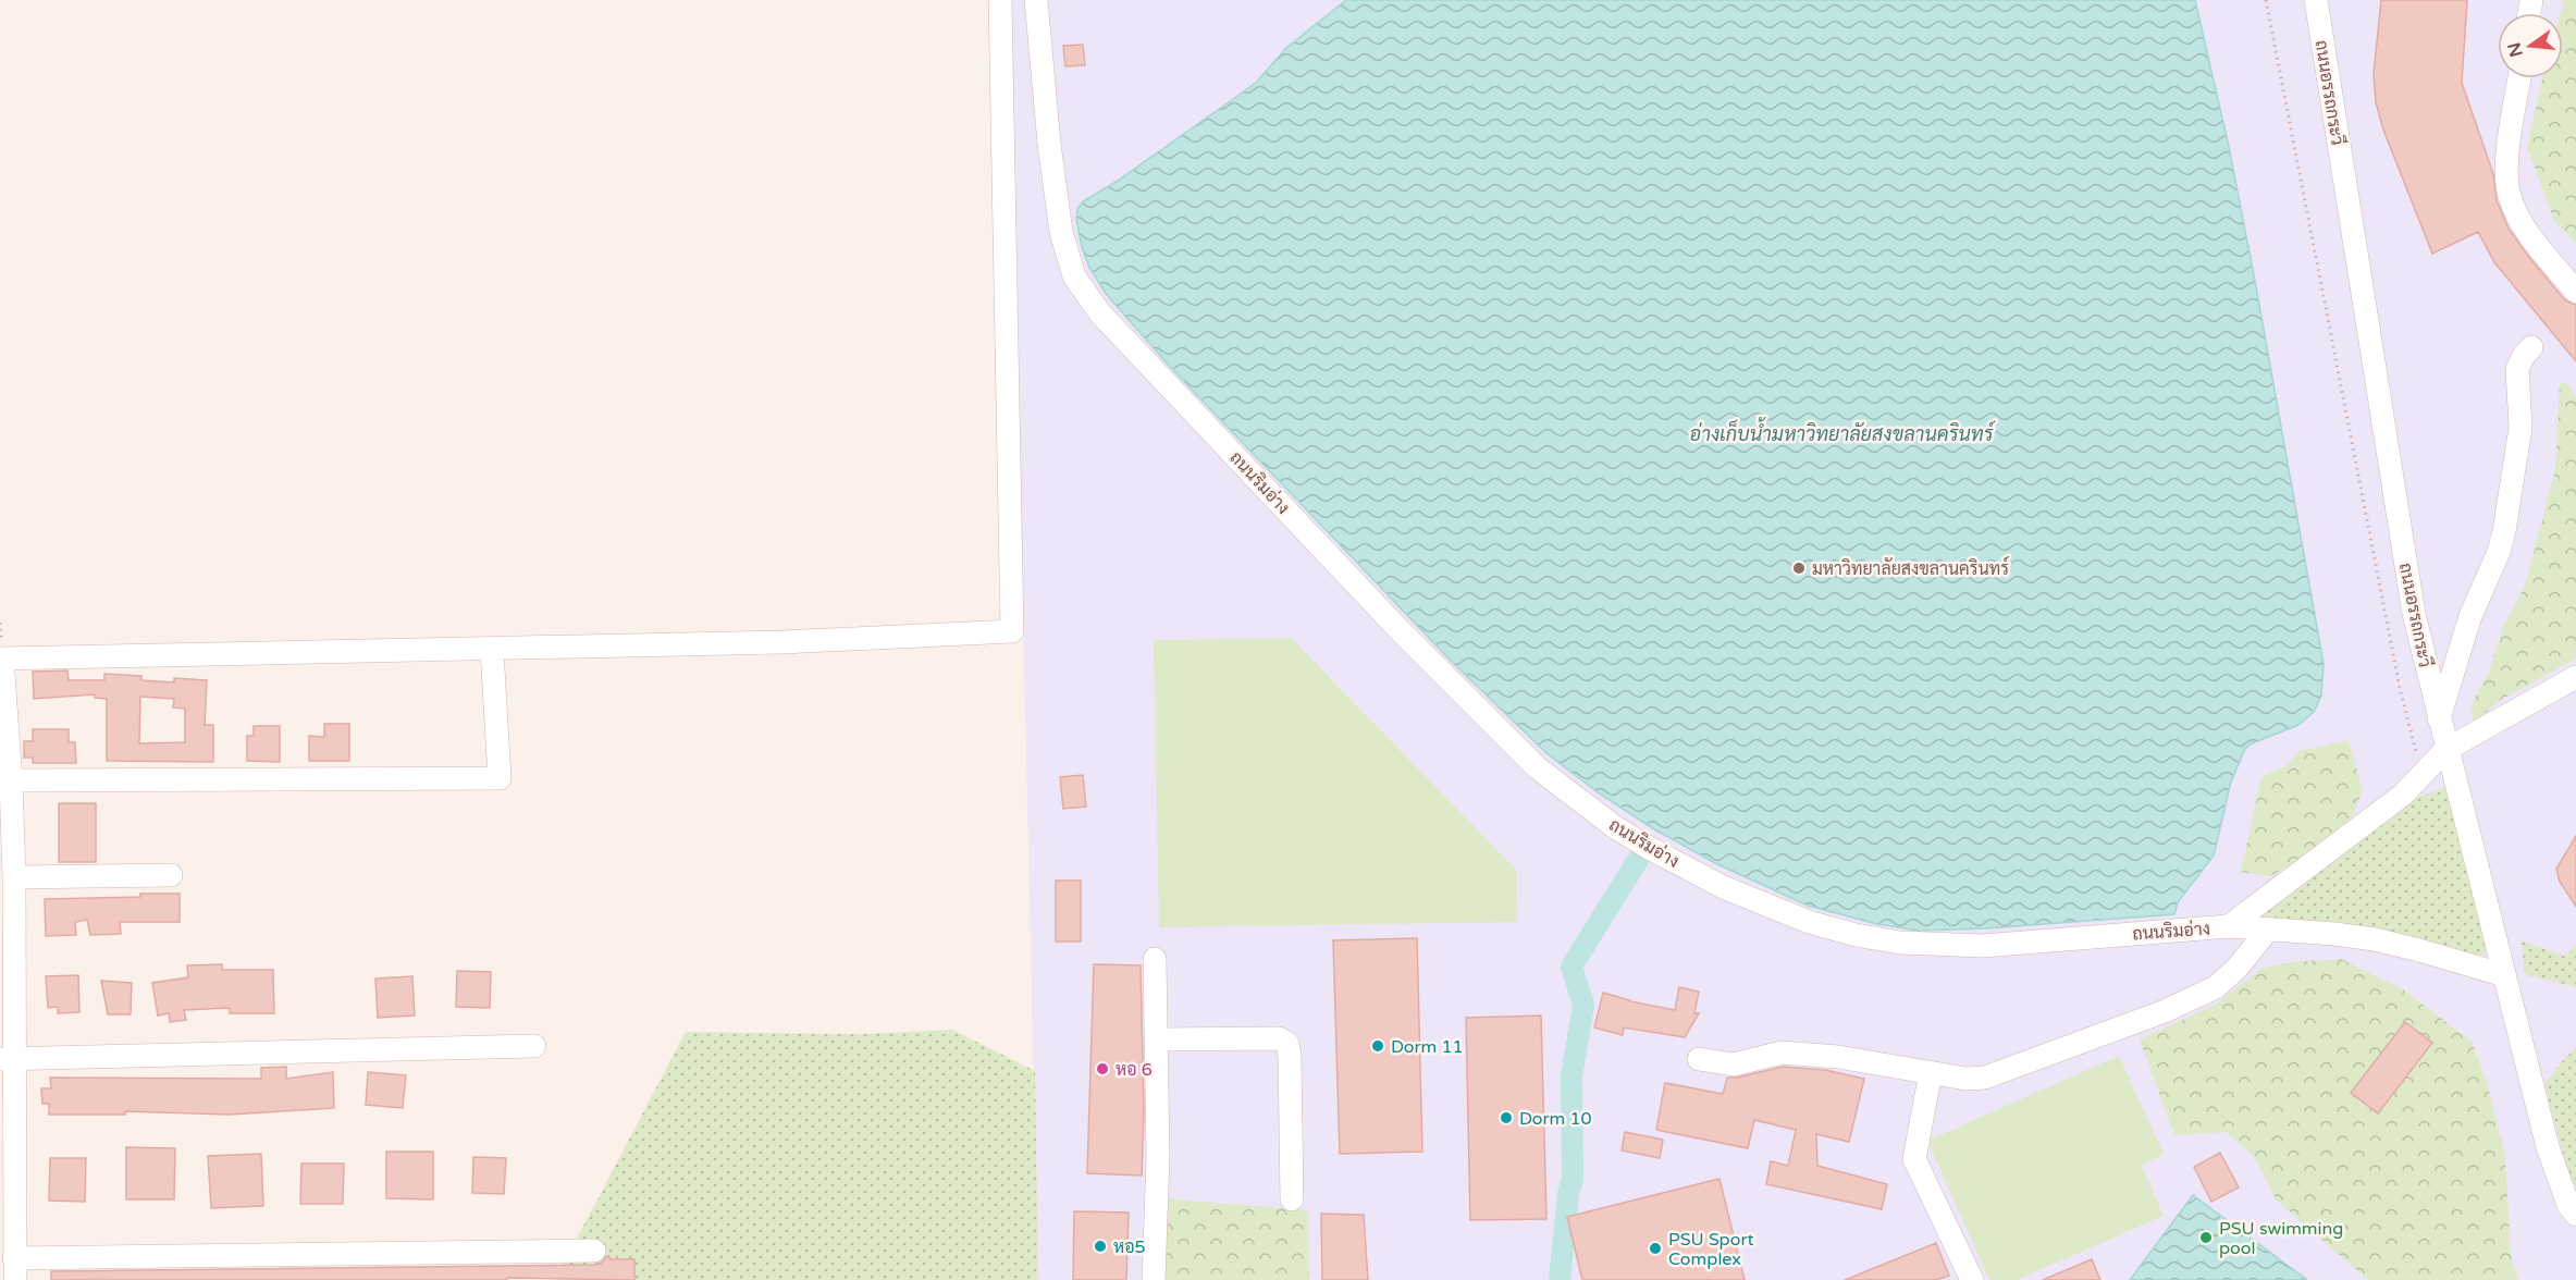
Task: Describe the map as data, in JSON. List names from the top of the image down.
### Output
{
  "streets": {
    "street": ["ถนนอรรถกระวี", "ถนนริมอ่าง"]
  },
  "crossings": [
    ["ถนนอรรถกระวี", "ถนนริมอ่าง"]
  ],
  "water": ["อ่างเก็บน้ำมหาวิทยาลัยสงขลานครินทร์"],
  "places": [
    "มหาวิทยาลัยสงขลานครินทร์",
    "Dorm 11",
    "หอ 6",
    "Dorm 10",
    "PSU swimming pool",
    "หอ5",
    "PSU Sport Complex"
  ],
  "north": "left"
}
